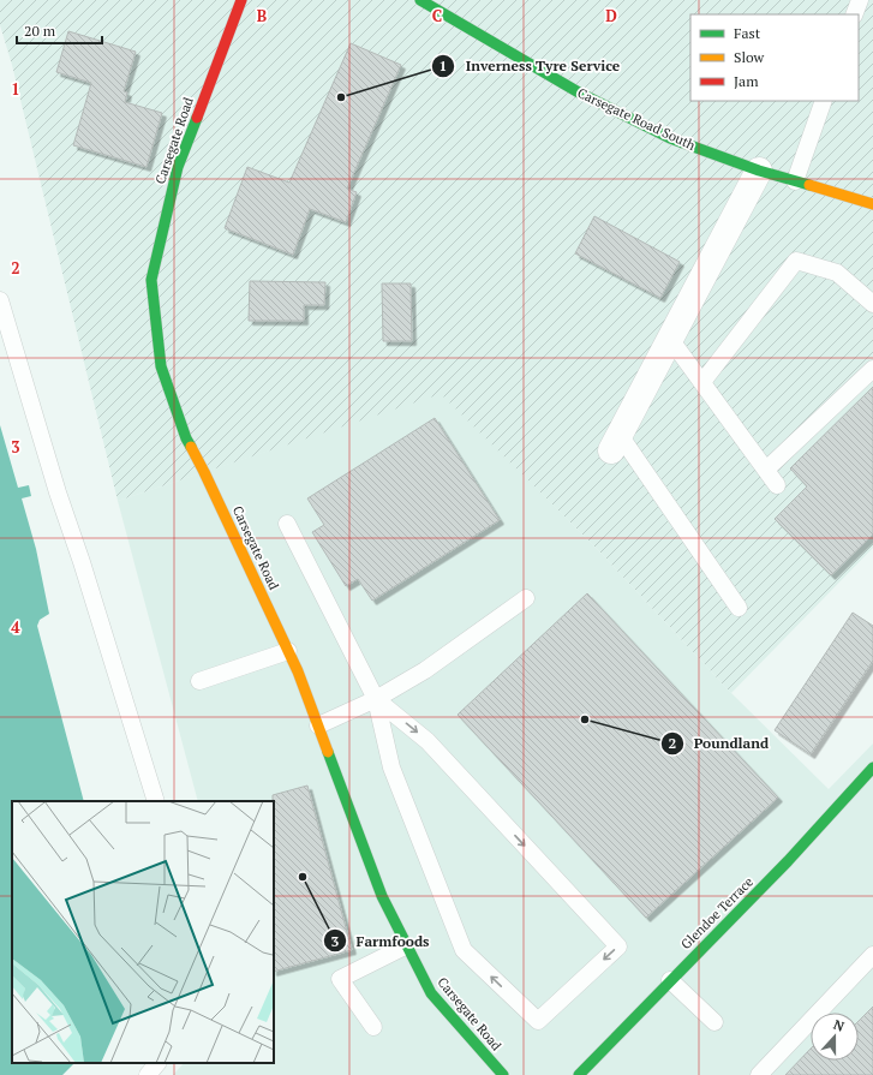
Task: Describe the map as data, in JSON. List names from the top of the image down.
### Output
{
  "streets": {
    "street": ["Carsegate Road South", "Carsegate Road", "Glendoe Terrace"]
  },
  "places": ["Inverness Tyre Service", "Poundland", "Farmfoods"],
  "legend": ["Fast", "Slow", "Jam"],
  "scale_bar": "20 m",
  "north": "top",
  "grid": {
    "columns": ["B", "C", "D"],
    "rows": [
      "1",
      "2",
      "3",
      "4"
    ]
  }
}
